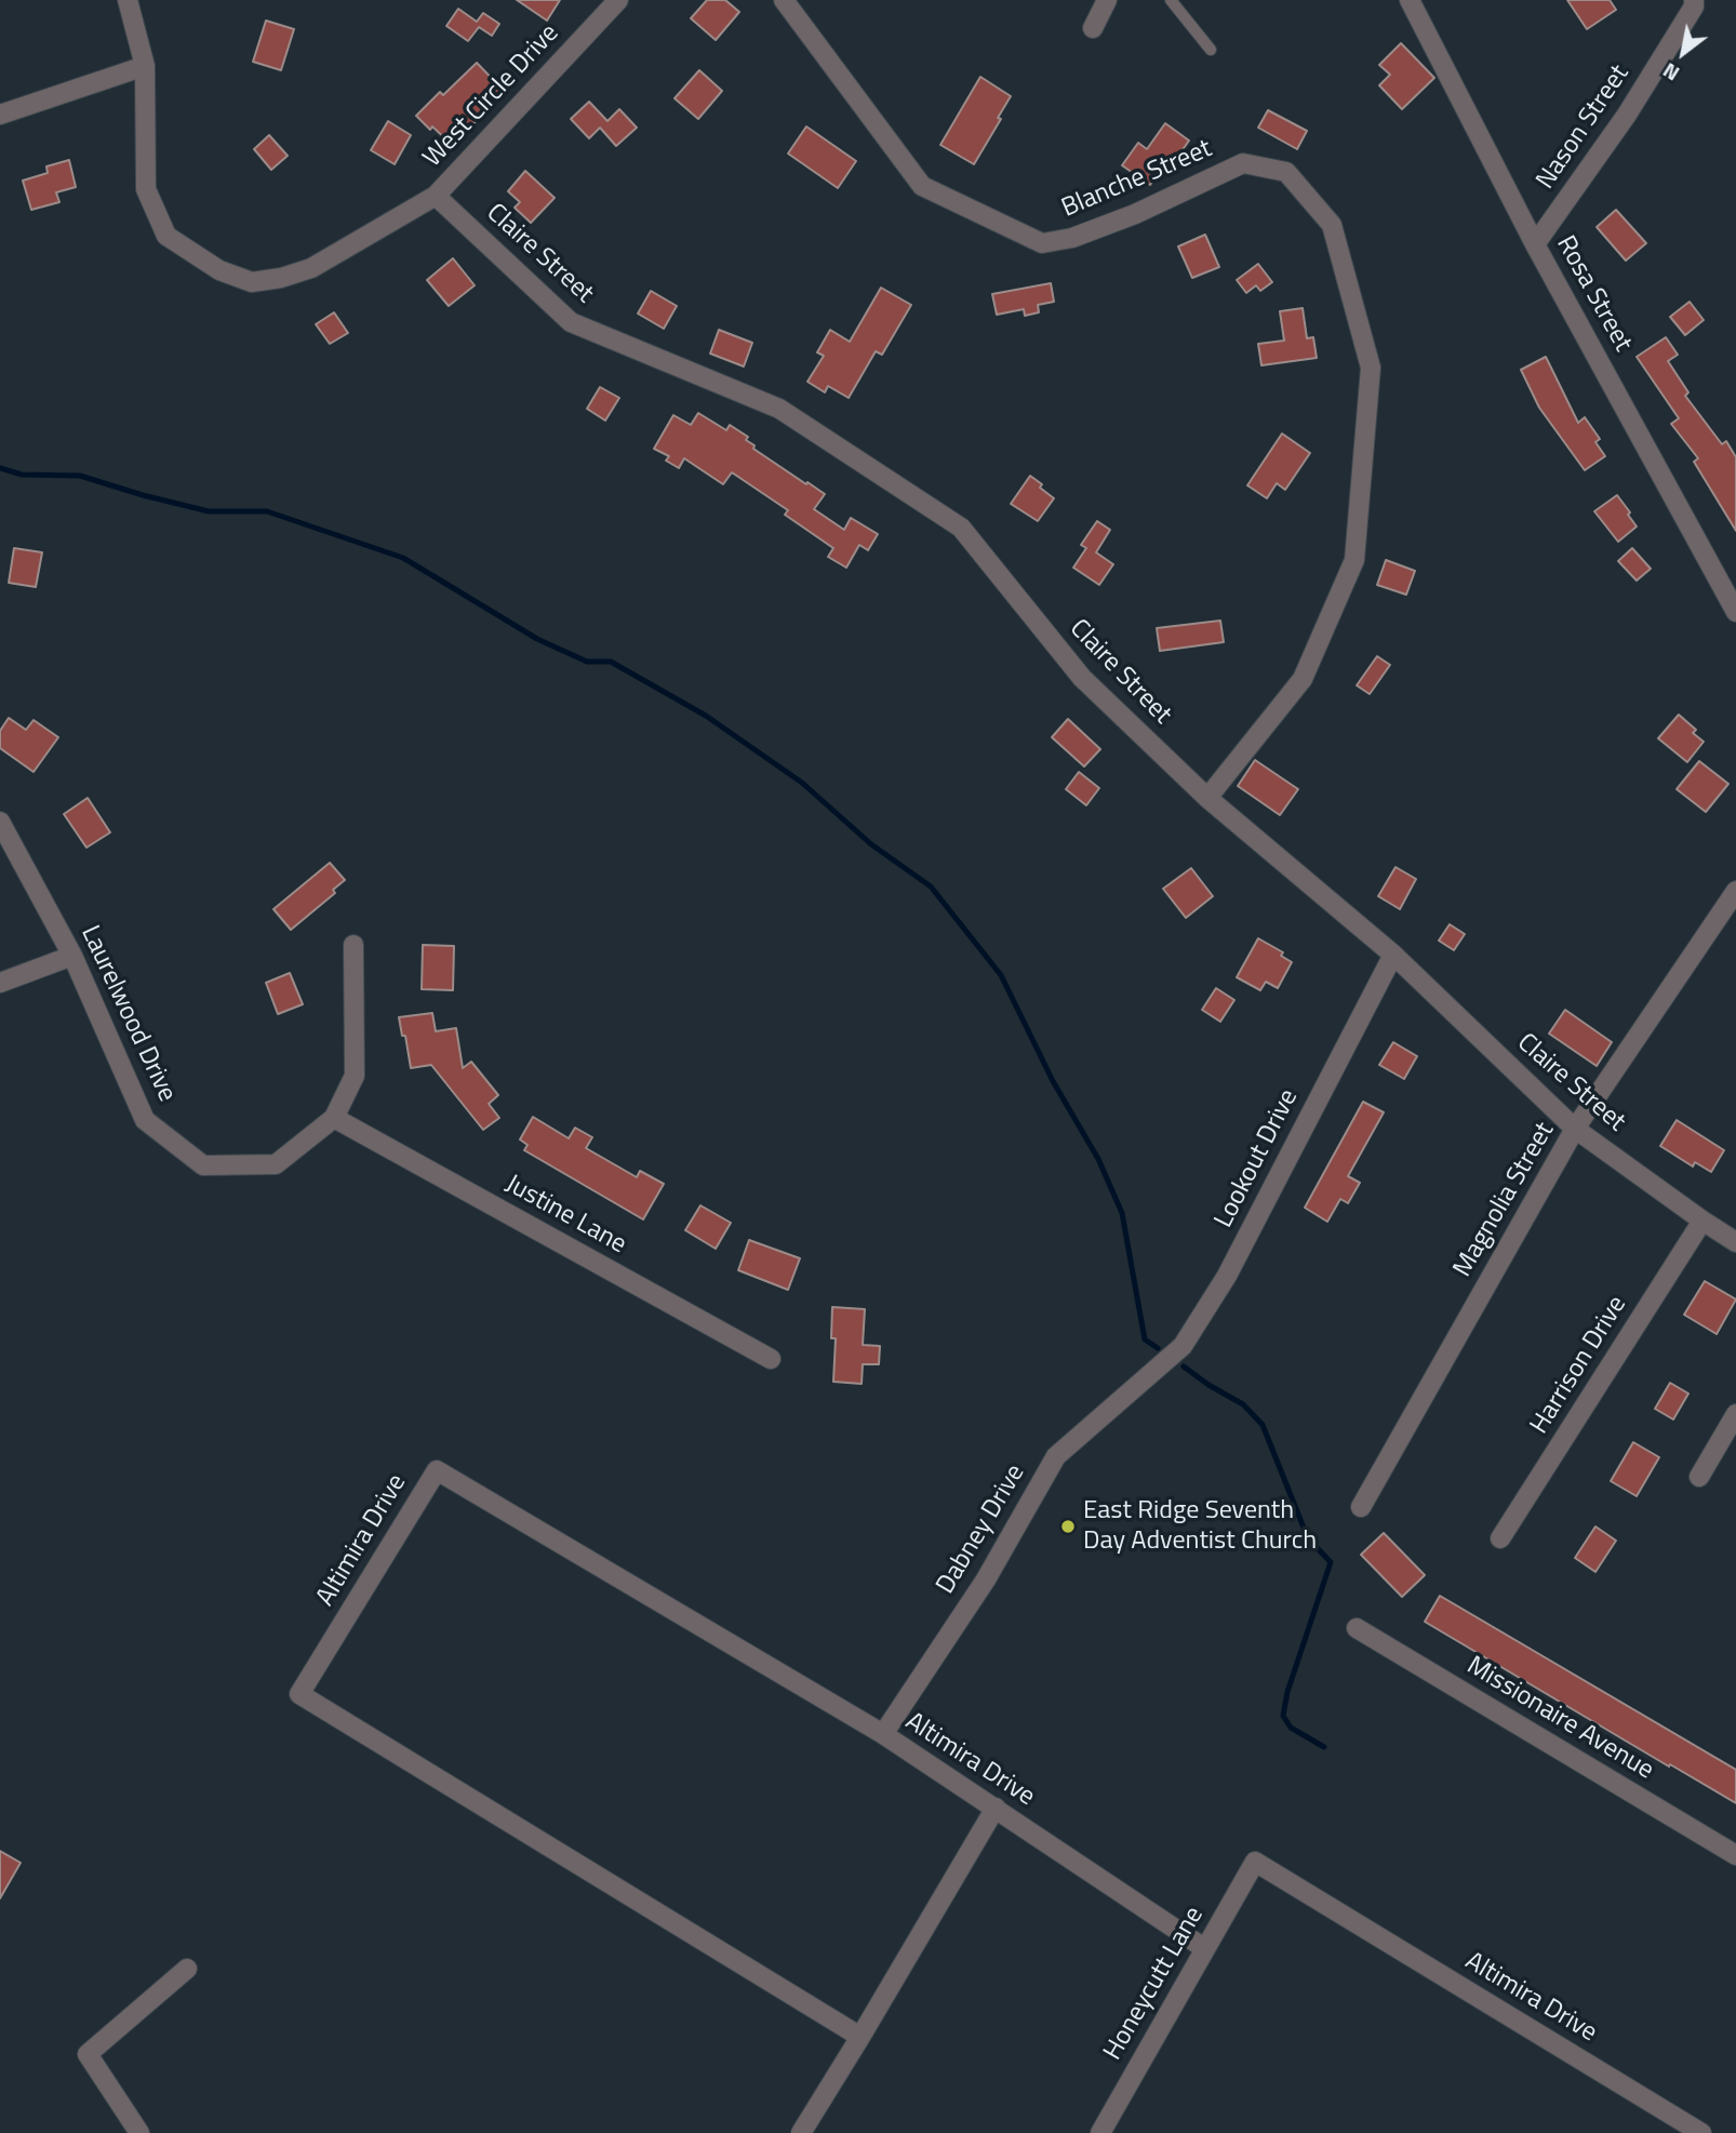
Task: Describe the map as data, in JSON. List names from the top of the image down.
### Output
{
  "streets": {
    "street": [
      "West Circle Drive",
      "Nason Street",
      "Blanche Street",
      "Claire Street",
      "Rosa Street",
      "Laurelwood Drive",
      "Lookout Drive",
      "Magnolia Street",
      "Justine Lane",
      "Harrison Drive",
      "Dabney Drive",
      "Altimira Drive",
      "Missionaire Avenue",
      "Honeycutt Lane"
    ]
  },
  "crossings": [
    ["West Circle Drive", "Claire Street"],
    ["Nason Street", "Rosa Street"],
    ["Blanche Street", "Claire Street"],
    ["Claire Street", "Lookout Drive"],
    ["Claire Street", "Magnolia Street"],
    ["Claire Street", "Harrison Drive"],
    ["Laurelwood Drive", "Justine Lane"],
    ["Lookout Drive", "Dabney Drive"],
    ["Dabney Drive", "Altimira Drive"],
    ["Altimira Drive", "Honeycutt Lane"]
  ],
  "places": ["East Ridge Seventh Day Adventist Church"],
  "north": "bottom left"
}
